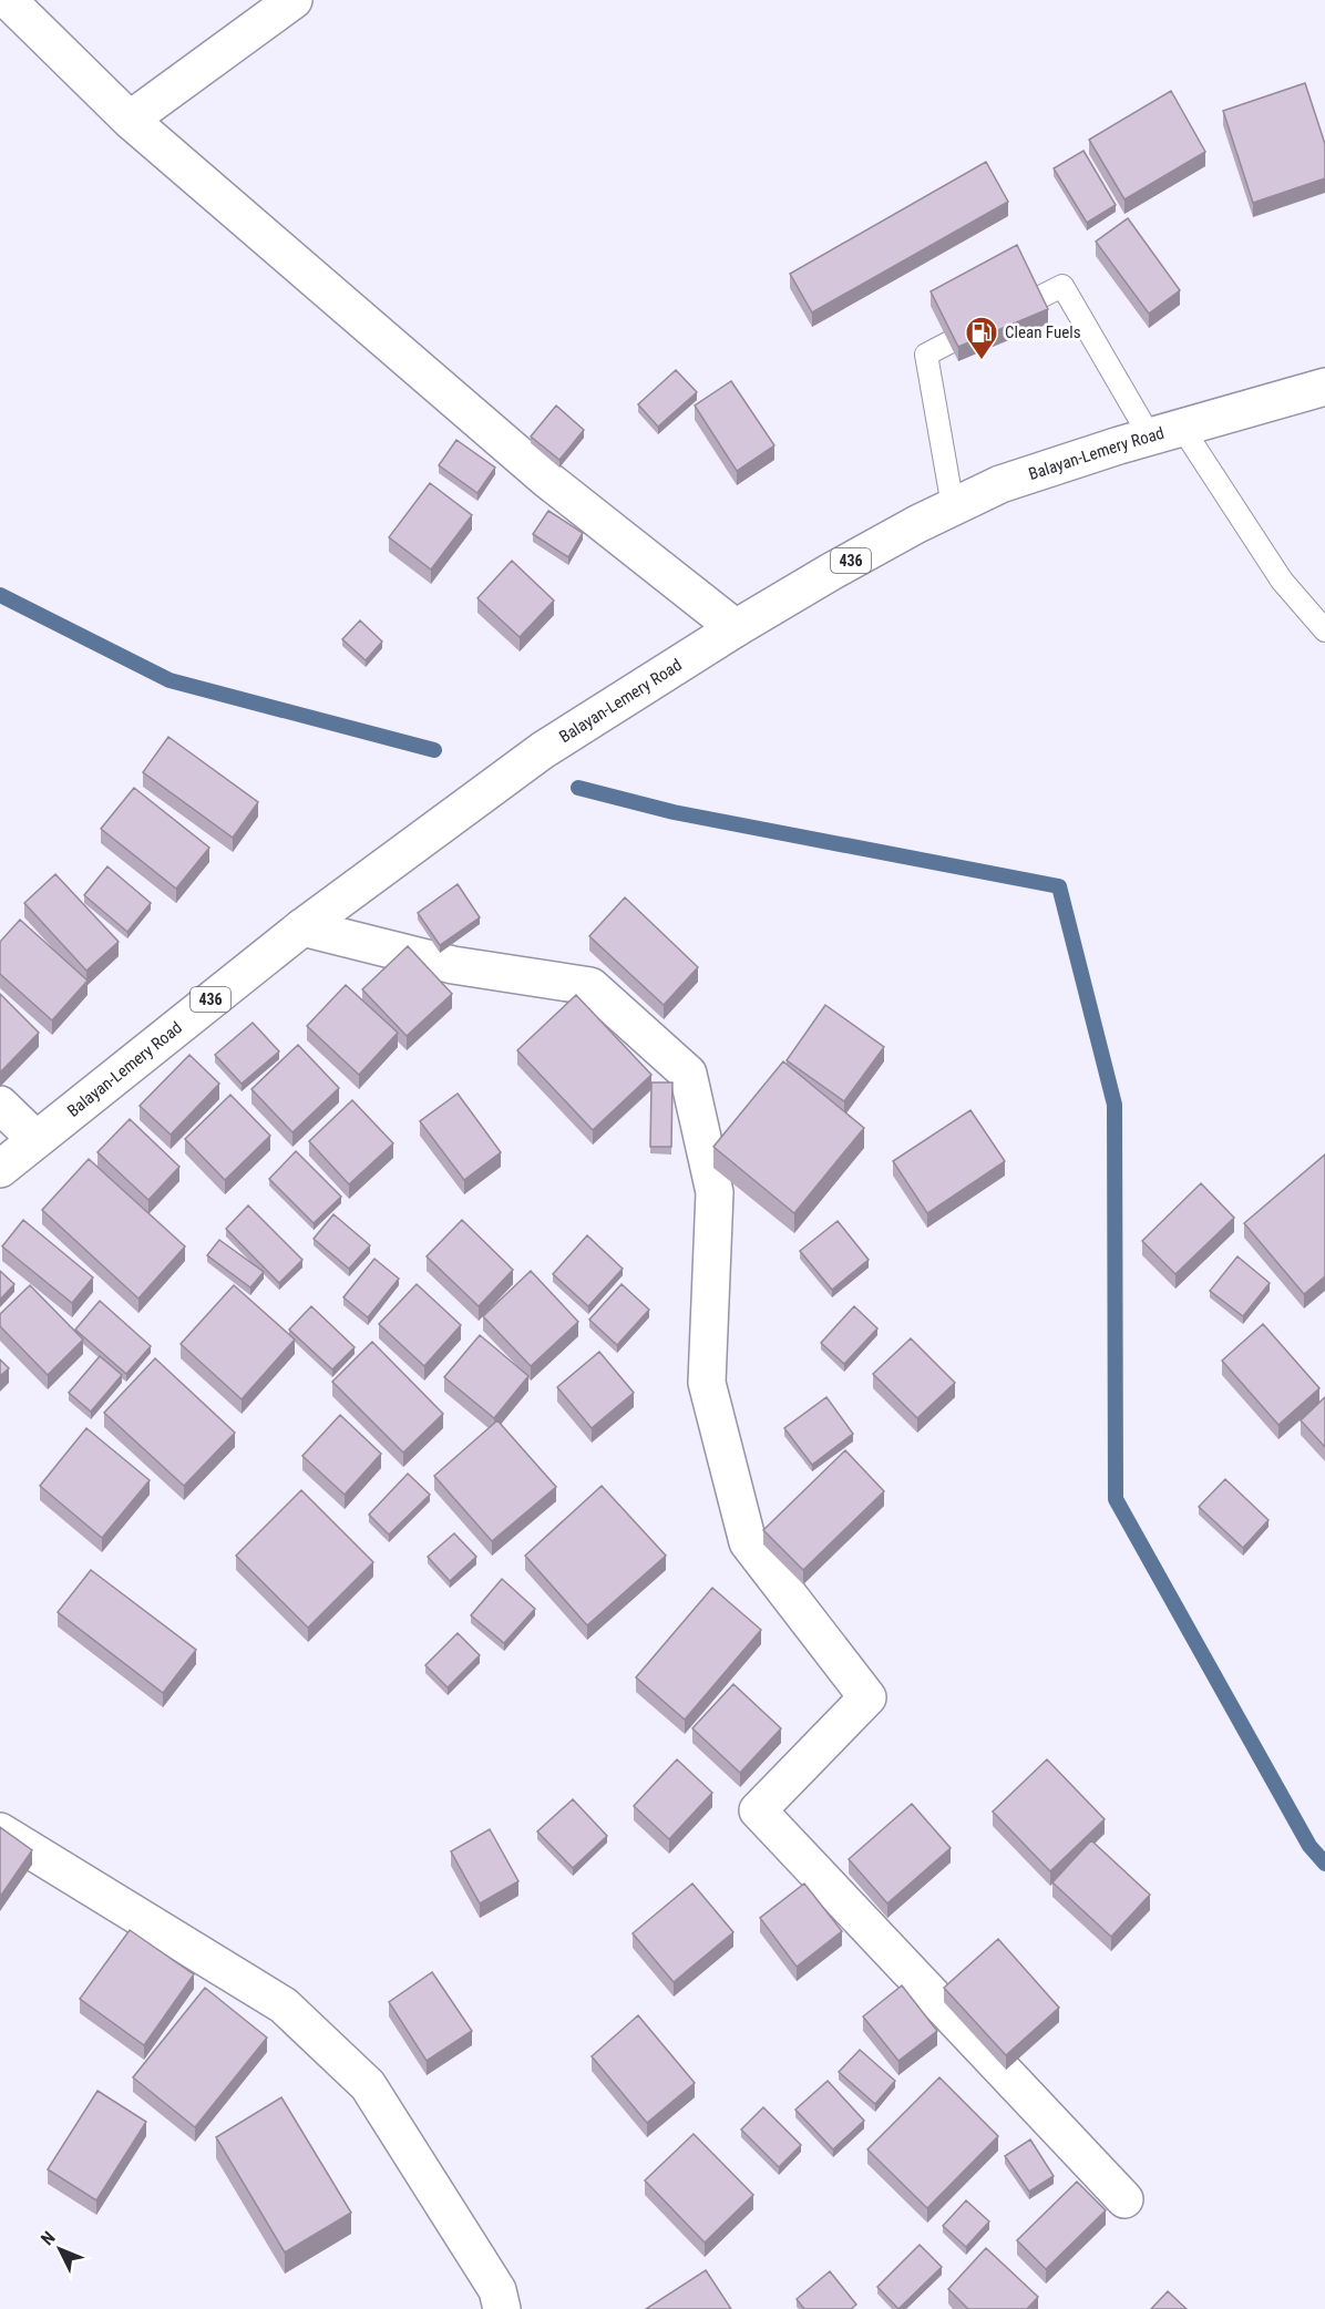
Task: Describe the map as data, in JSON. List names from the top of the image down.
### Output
{
  "streets": {
    "street": ["Balayan-Lemery Road", "436"]
  },
  "places": {
    "fuel station": ["Clean Fuels"]
  },
  "north": "top left"
}
